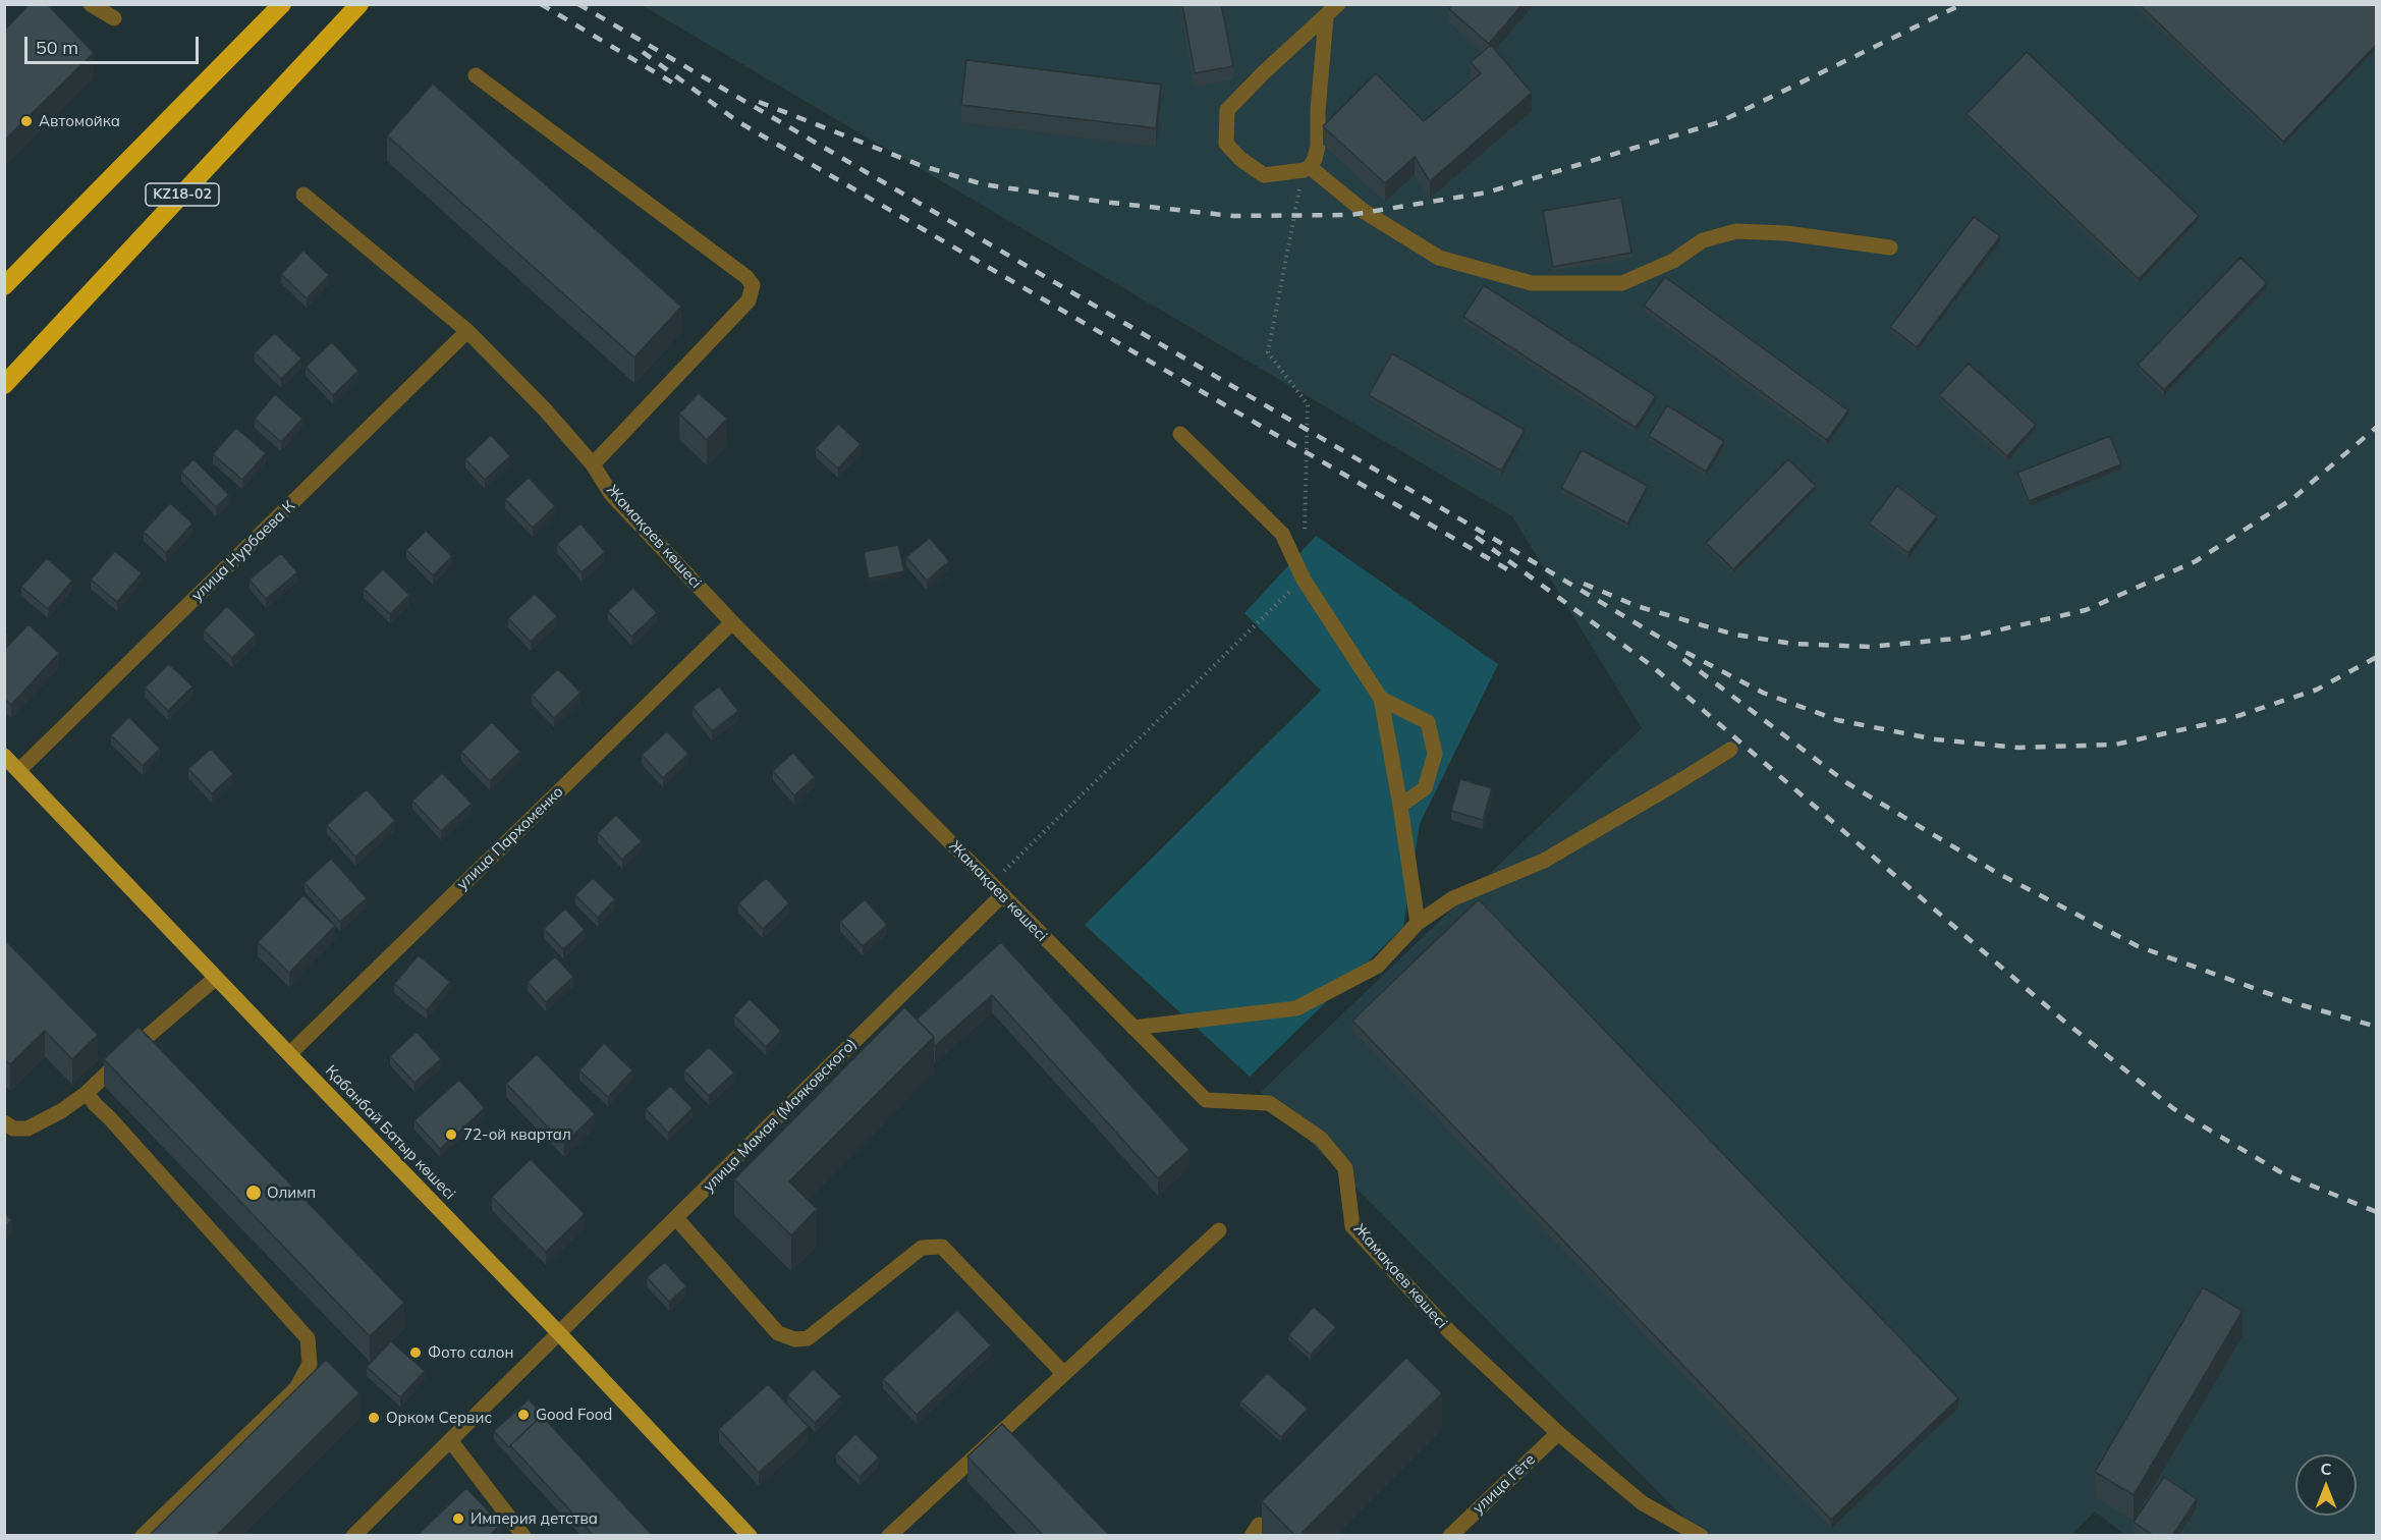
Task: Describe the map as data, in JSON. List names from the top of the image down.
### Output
{
  "streets": {
    "highway": ["KZ18-02"],
    "main road": ["Қабанбай Батыр көшесі"],
    "street": [
      "Жамақаев көшесі",
      "улица Нурбаева К",
      "улица Пархоменко",
      "улица Мамая (Маяковского)",
      "улица Гёте"
    ]
  },
  "crossings": [
    ["Жамақаев көшесі", "улица Нурбаева К"],
    ["Жамақаев көшесі", "улица Пархоменко"],
    ["Жамақаев көшесі", "улица Мамая (Маяковского)"],
    ["Жамақаев көшесі", "улица Гёте"],
    ["улица Нурбаева К", "Қабанбай Батыр көшесі"],
    ["улица Пархоменко", "Қабанбай Батыр көшесі"],
    ["улица Мамая (Маяковского)", "Қабанбай Батыр көшесі"]
  ],
  "places": [
    "Автомойка",
    "72-ой квартал",
    "Олимп",
    "Фото салон",
    "Good Food",
    "Орком Сервис",
    "Империя детства"
  ],
  "scale_bar": "50 m",
  "north": "top"
}
